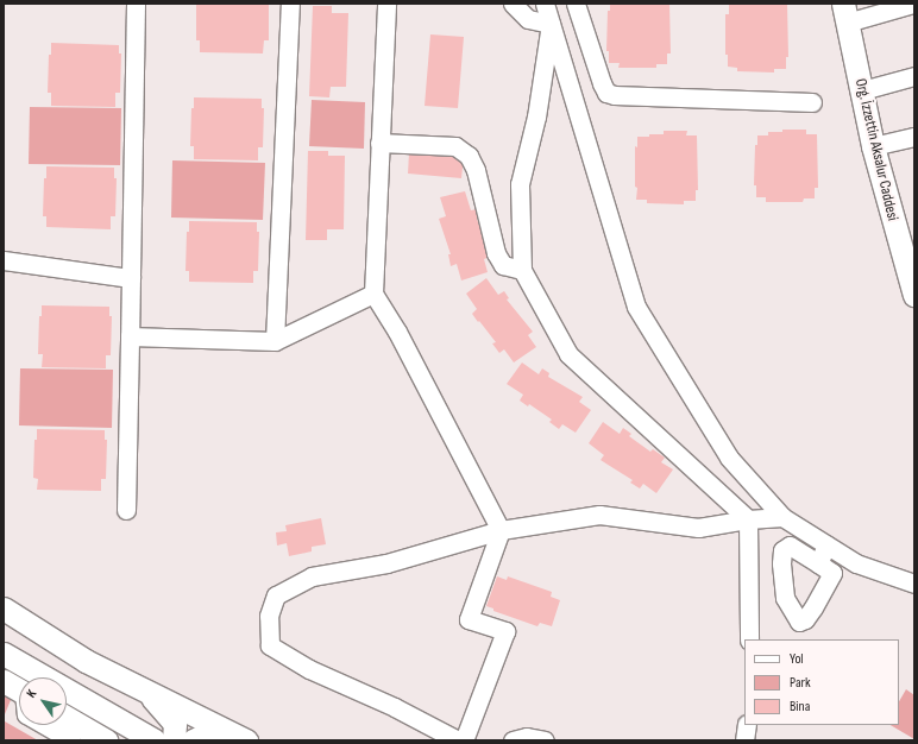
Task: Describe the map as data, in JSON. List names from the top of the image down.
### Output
{
  "streets": {
    "main road": ["Org. İzzettin Aksalur Caddesi"]
  },
  "legend": ["Yol", "Park", "Bina"],
  "north": "top left"
}
